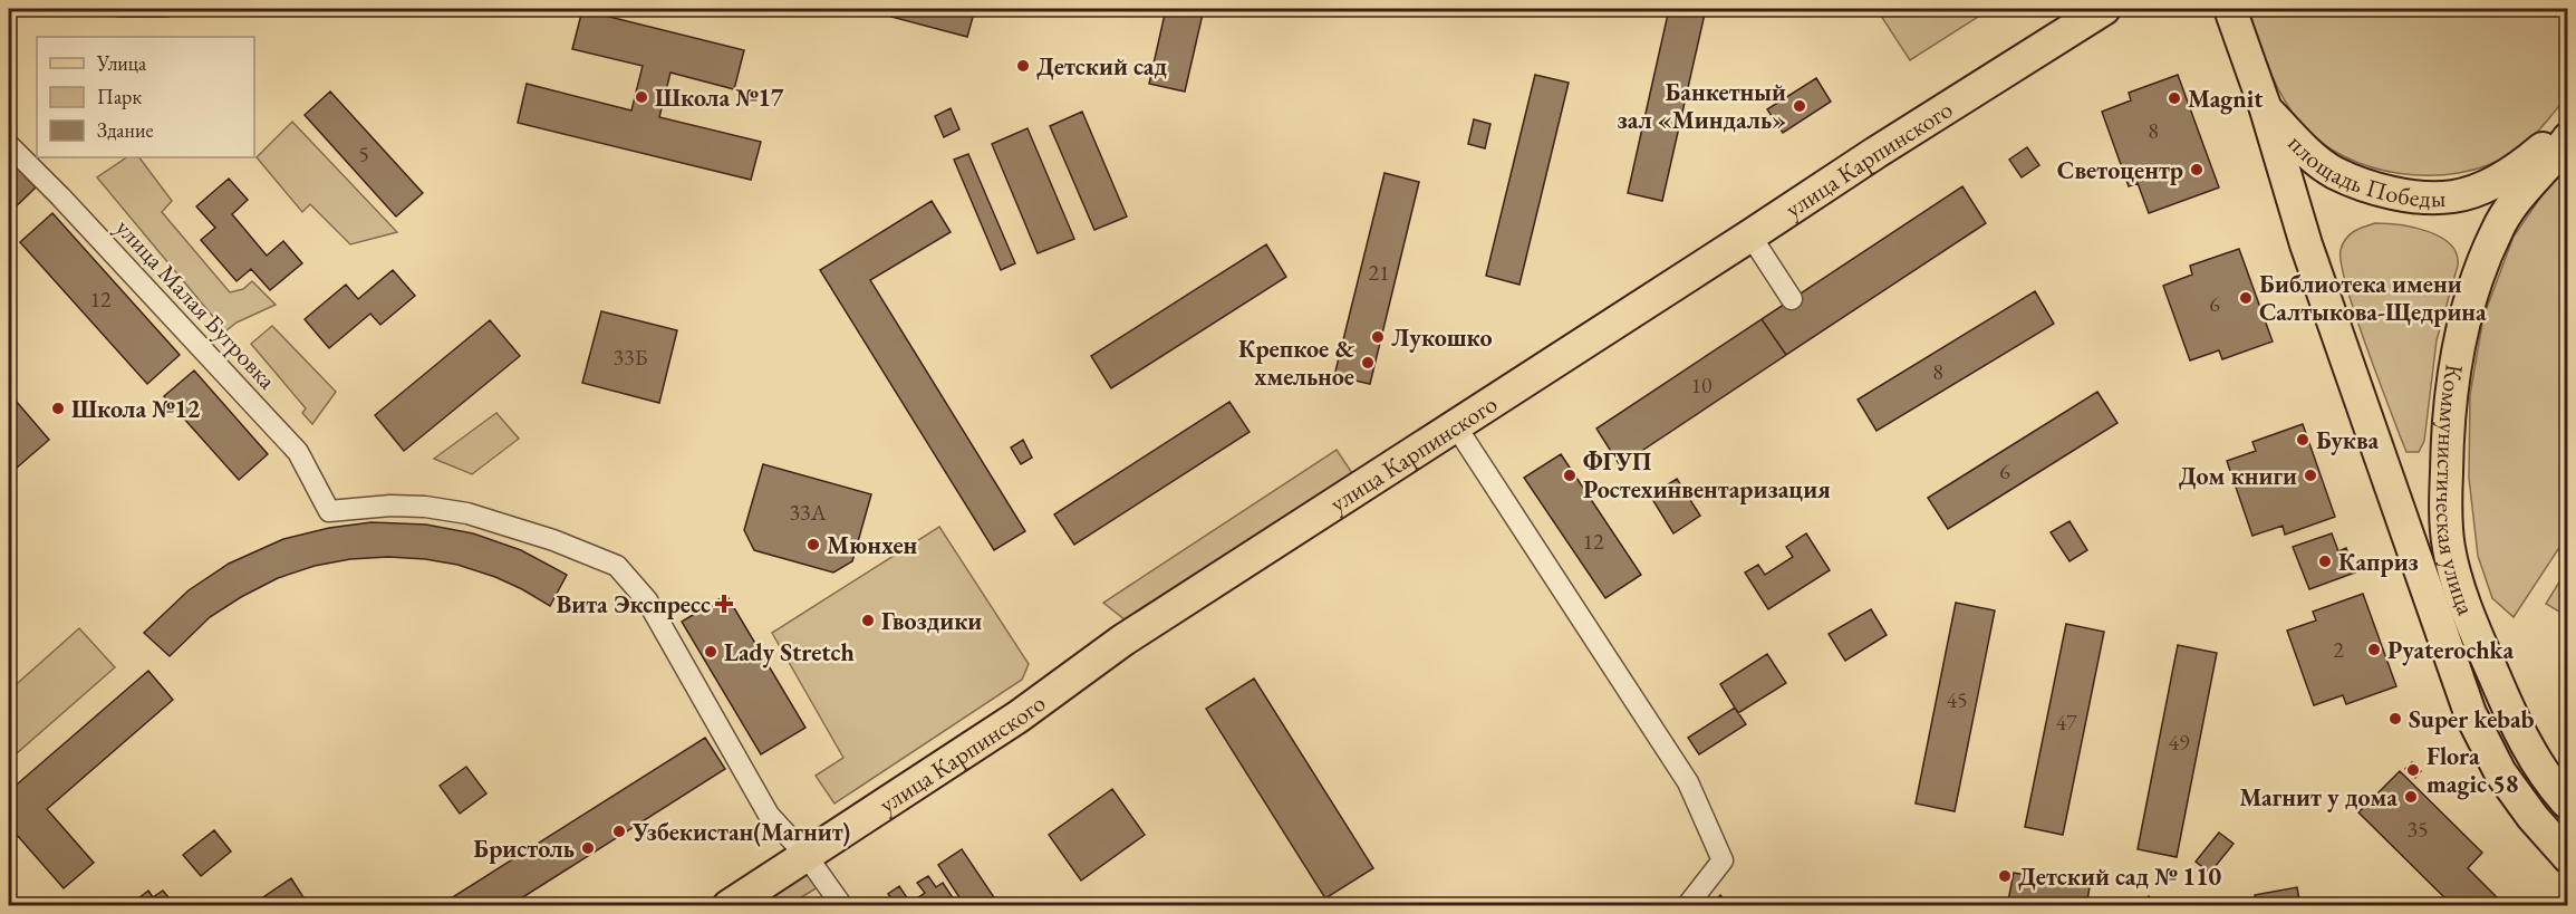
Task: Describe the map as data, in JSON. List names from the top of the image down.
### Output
{
  "streets": {
    "main road": ["улица Карпинского", "площадь Победы", "Коммунистическая улица"],
    "street": ["улица Малая Бугровка"]
  },
  "crossings": [
    ["улица Карпинского", "улица Малая Бугровка"]
  ],
  "places": {
    "other": [
      "Детский сад",
      "Школа №17",
      "Magnit",
      "Банкетный зал «Миндаль»",
      "Светоцентр",
      "Библиотека имени Салтыкова-Щедрина",
      "Лукошко",
      "Крепкое & хмельное",
      "Школа №12",
      "Буква",
      "ФГУП Ростехинвентаризация",
      "Дом книги",
      "Мюнхен",
      "Каприз",
      "Гвоздики",
      "Pyaterochka",
      "Lady Stretch",
      "Super kebab",
      "Flora magic 58",
      "Магнит у дома",
      "Узбекистан(Магнит)",
      "Бристоль",
      "Детский сад № 110"
    ],
    "health": ["Вита Экспресс"]
  },
  "house_numbers": [
    "8",
    "5",
    "21",
    "12",
    "6",
    "33Б",
    "8",
    "10",
    "6",
    "33А",
    "12",
    "2",
    "45",
    "47",
    "49",
    "35"
  ],
  "legend": ["Улица", "Парк", "Здание"]
}
